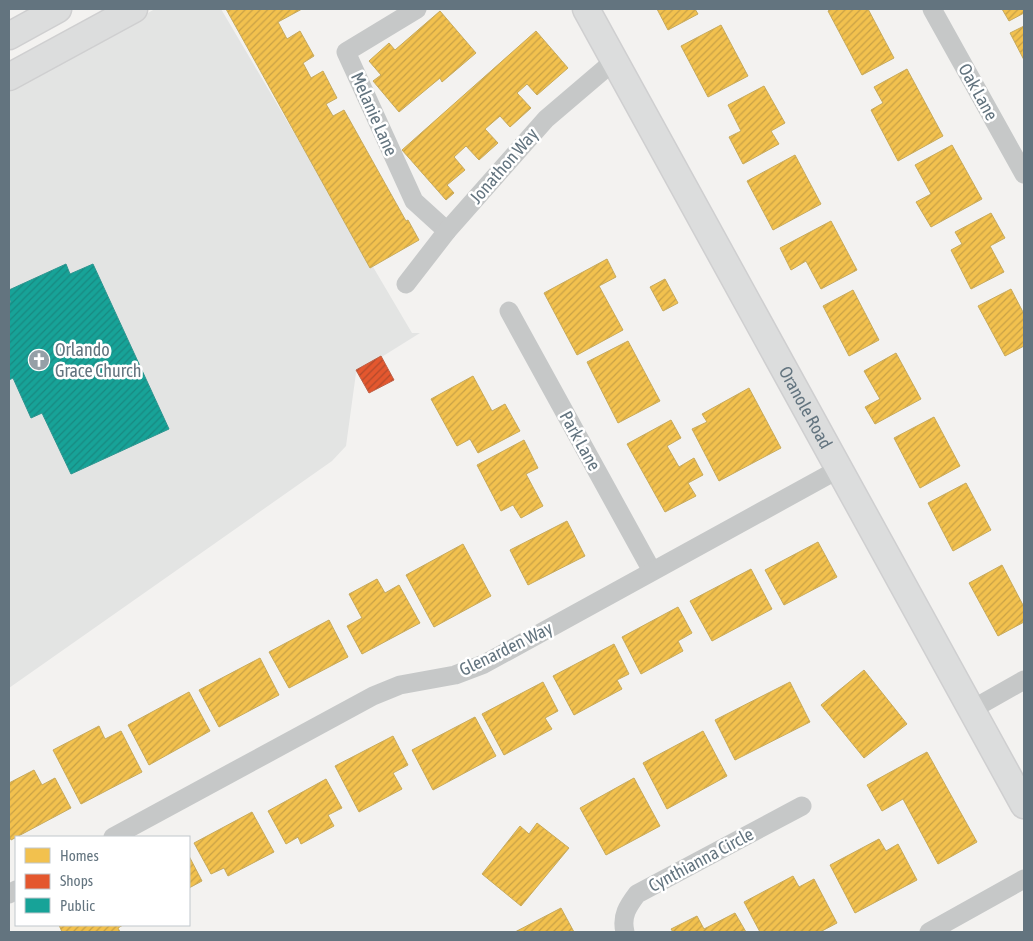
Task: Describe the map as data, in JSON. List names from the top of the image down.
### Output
{
  "streets": {
    "street": [
      "Oak Lane",
      "Melanie Lane",
      "Jonathon Way",
      "Oranole Road",
      "Park Lane",
      "Glenarden Way",
      "Cynthianna Circle"
    ]
  },
  "crossings": [
    ["Melanie Lane", "Jonathon Way"],
    ["Jonathon Way", "Oranole Road"],
    ["Oranole Road", "Glenarden Way"],
    ["Park Lane", "Glenarden Way"]
  ],
  "places": {
    "church": ["Orlando Grace Church"]
  },
  "legend": ["Homes", "Shops", "Public"]
}
